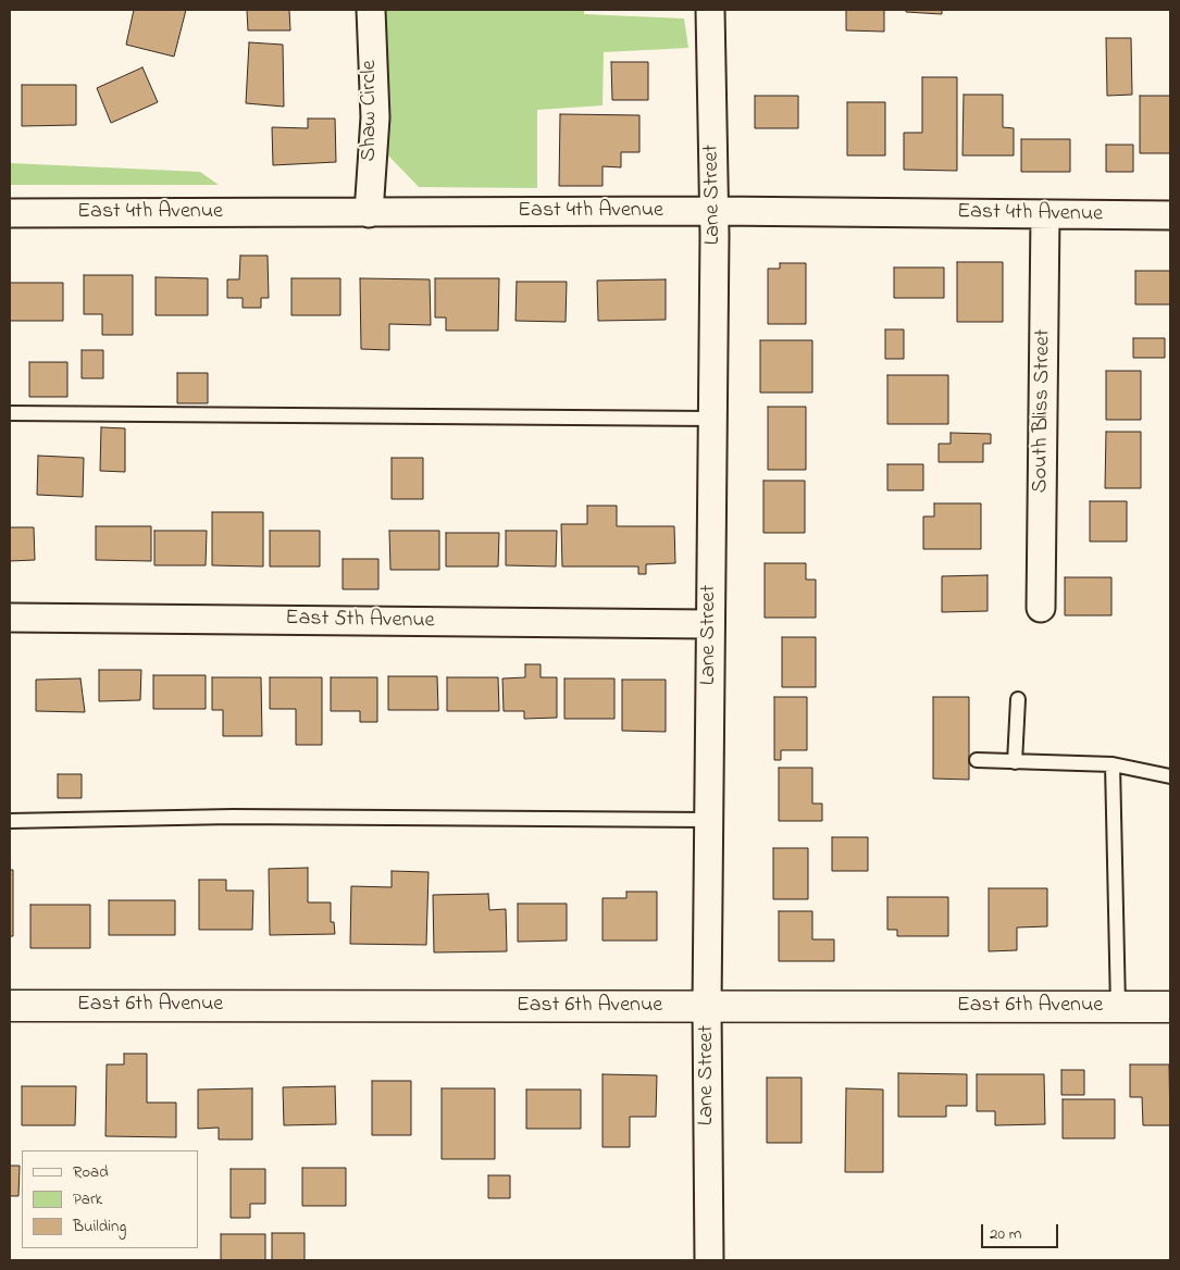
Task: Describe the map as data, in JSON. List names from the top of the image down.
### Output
{
  "streets": {
    "street": [
      "Shaw Circle",
      "Lane Street",
      "East 4th Avenue",
      "South Bliss Street",
      "East 5th Avenue",
      "East 6th Avenue"
    ]
  },
  "crossings": [
    ["Shaw Circle", "East 4th Avenue"],
    ["Lane Street", "East 4th Avenue"],
    ["Lane Street", "East 5th Avenue"],
    ["Lane Street", "East 6th Avenue"],
    ["East 4th Avenue", "South Bliss Street"]
  ],
  "legend": ["Road", "Park", "Building"],
  "scale_bar": "20 m"
}
